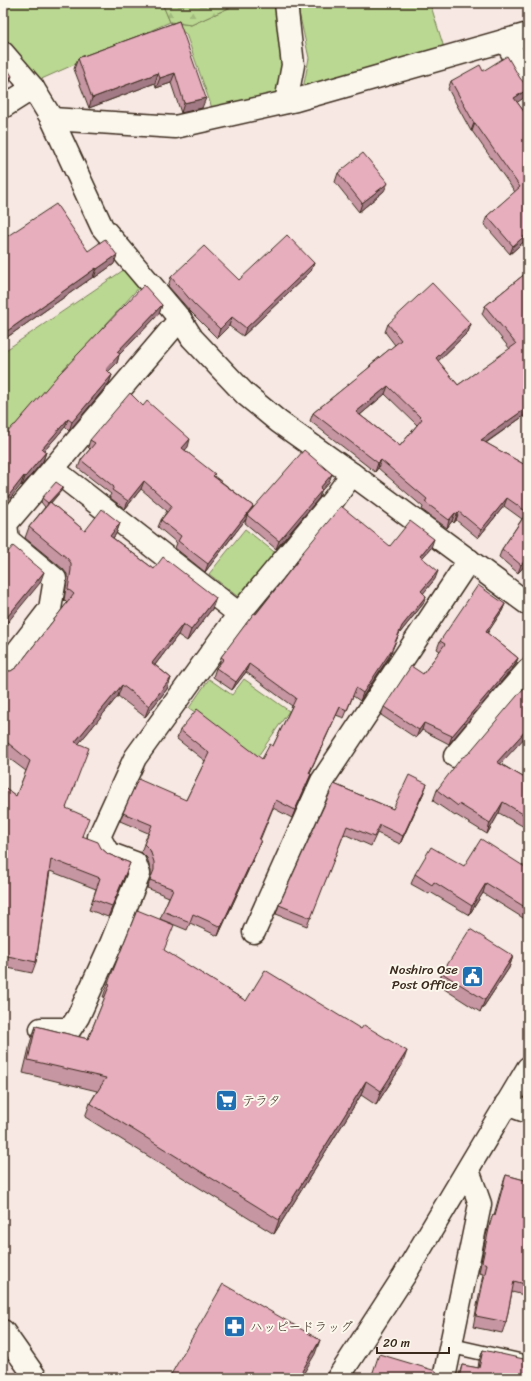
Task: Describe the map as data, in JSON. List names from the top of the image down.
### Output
{
  "places": {
    "public building": ["Noshiro Ose Post Office"],
    "supermarket": ["テラタ"],
    "pharmacy": ["ハッピードラッグ"]
  },
  "scale_bar": "20 m"
}
